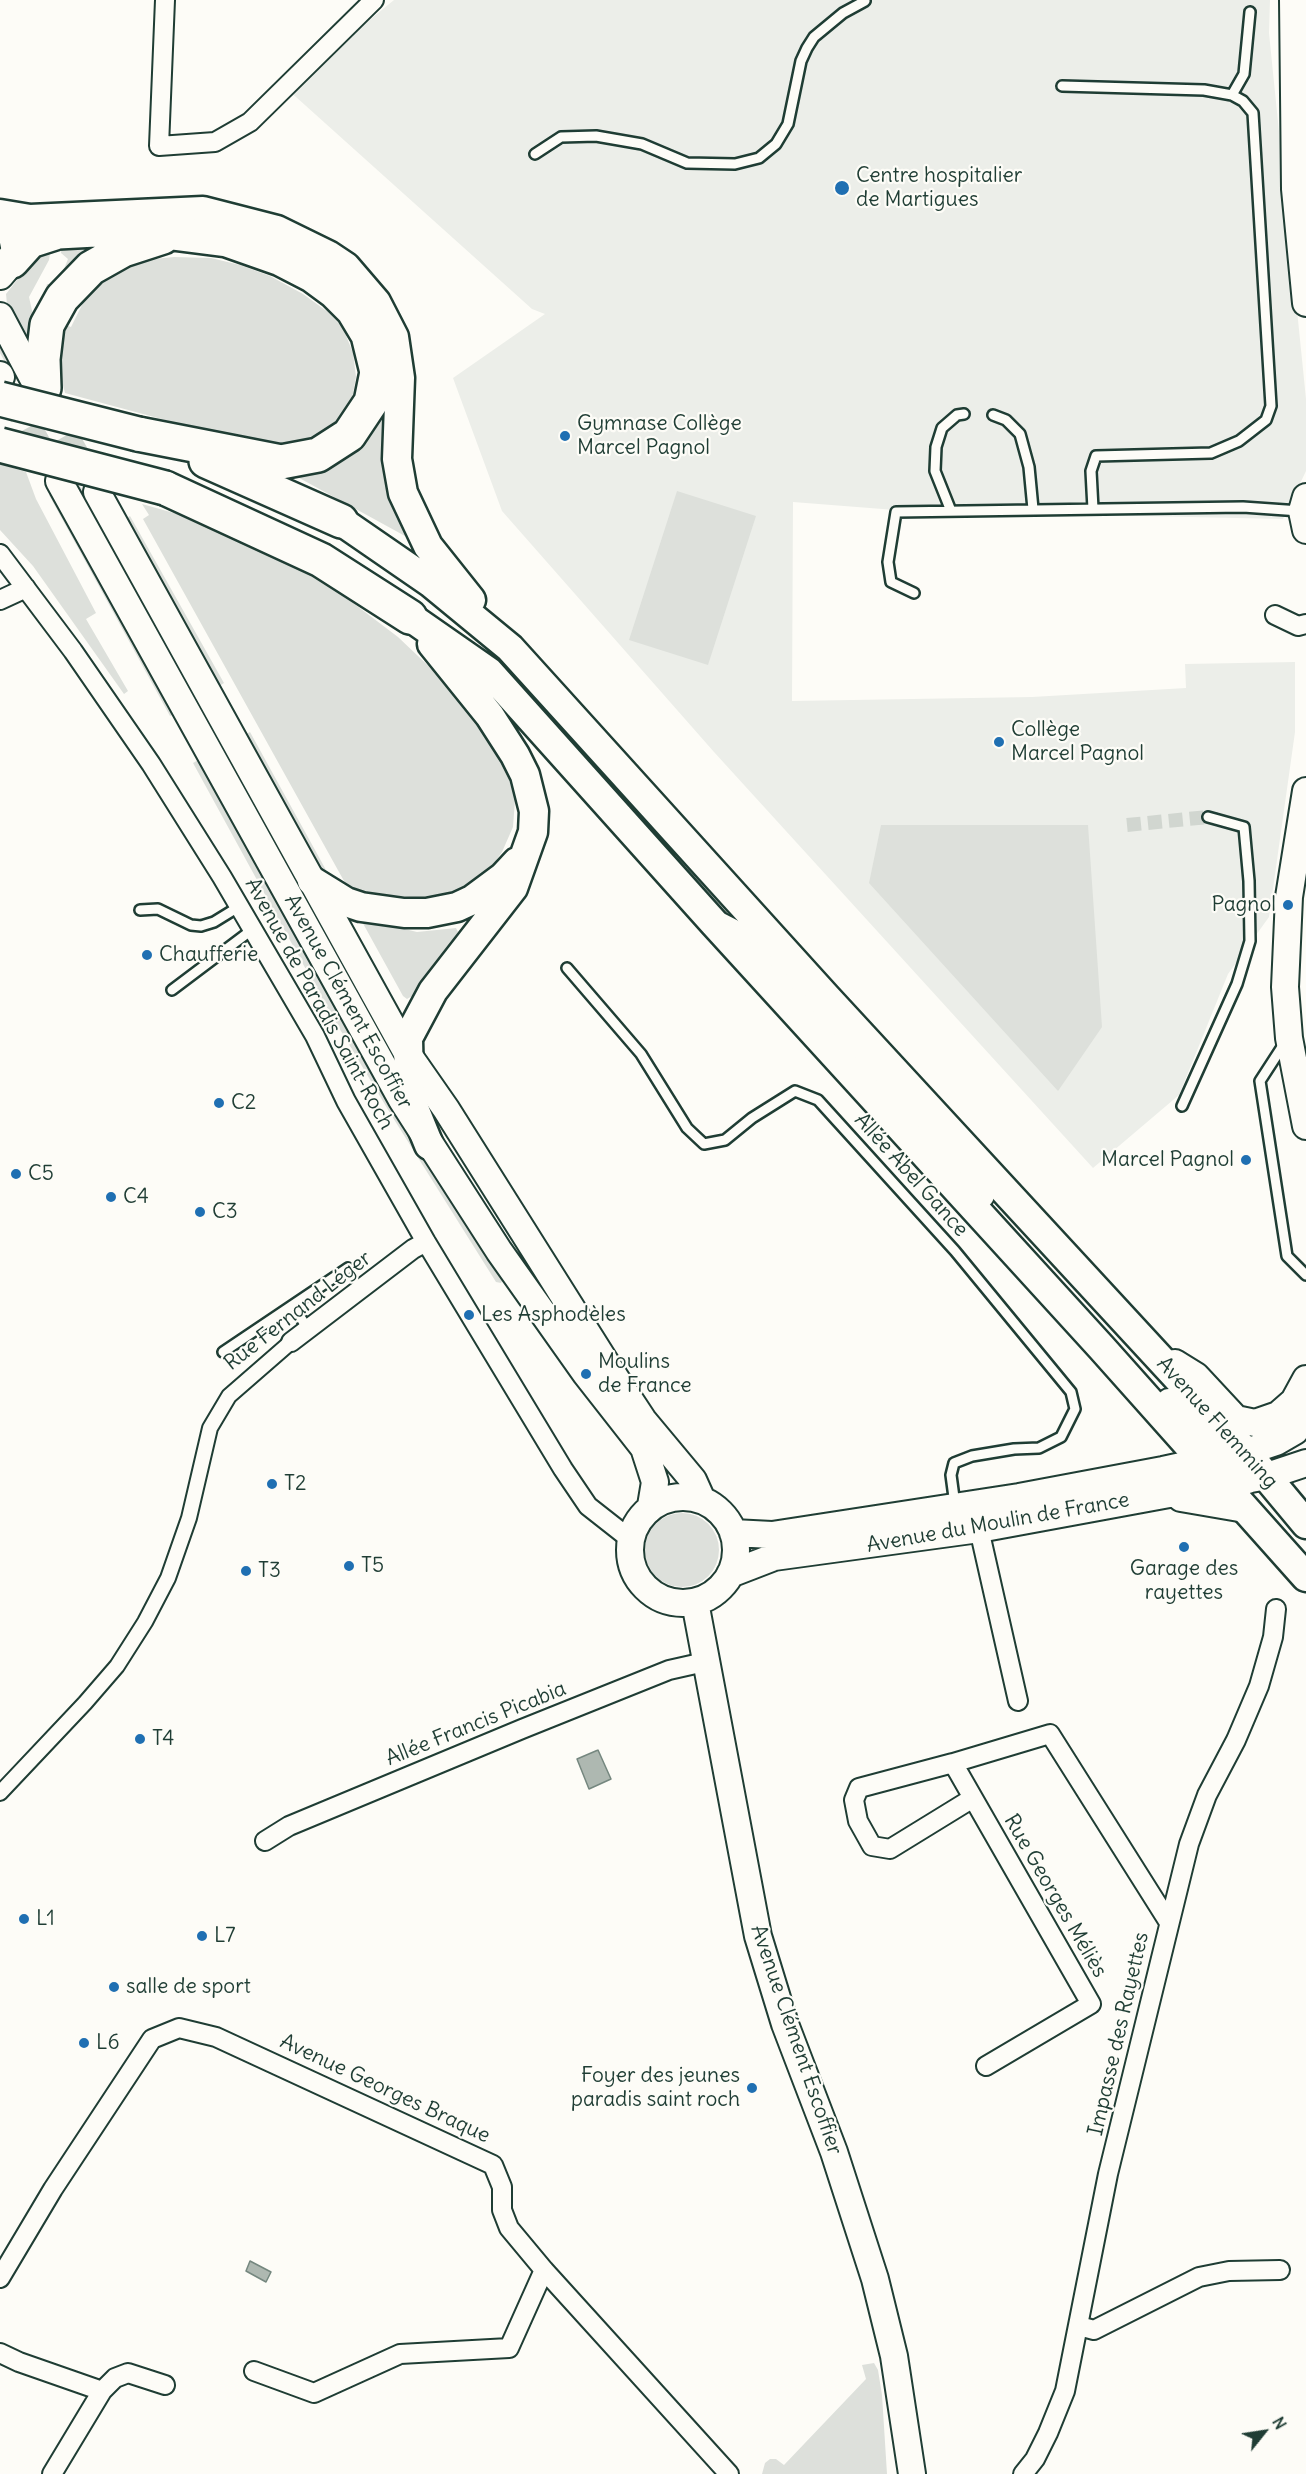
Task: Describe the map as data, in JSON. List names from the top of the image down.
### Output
{
  "streets": {
    "main road": ["Avenue Clément Escoffier", "Avenue Flemming", "Avenue du Moulin de France"],
    "street": [
      "Avenue de Paradis Saint-Roch",
      "Rue Fernand Léger",
      "Allée Francis Picabia",
      "Rue Georges Méliès",
      "Impasse des Rayettes",
      "Avenue Georges Braque"
    ],
    "lane": ["Allée Abel Gance"]
  },
  "crossings": [
    ["Avenue Clément Escoffier", "Avenue de Paradis Saint-Roch"],
    ["Avenue Clément Escoffier", "Avenue du Moulin de France"],
    ["Avenue Clément Escoffier", "Allée Francis Picabia"],
    ["Avenue de Paradis Saint-Roch", "Rue Fernand Léger"],
    ["Avenue de Paradis Saint-Roch", "Avenue du Moulin de France"],
    ["Allée Abel Gance", "Avenue du Moulin de France"],
    ["Avenue Flemming", "Avenue du Moulin de France"]
  ],
  "places": [
    "Centre hospitalier de Martigues",
    "Gymnase Collège Marcel Pagnol",
    "Collège Marcel Pagnol",
    "Pagnol",
    "Chaufferie",
    "C2",
    "Marcel Pagnol",
    "C5",
    "C4",
    "C3",
    "Les Asphodèles",
    "Moulins de France",
    "T2",
    "Garage des rayettes",
    "T5",
    "T3",
    "T4",
    "L1",
    "L7",
    "salle de sport",
    "L6",
    "Foyer des jeunes paradis saint roch"
  ],
  "north": "top right"
}
